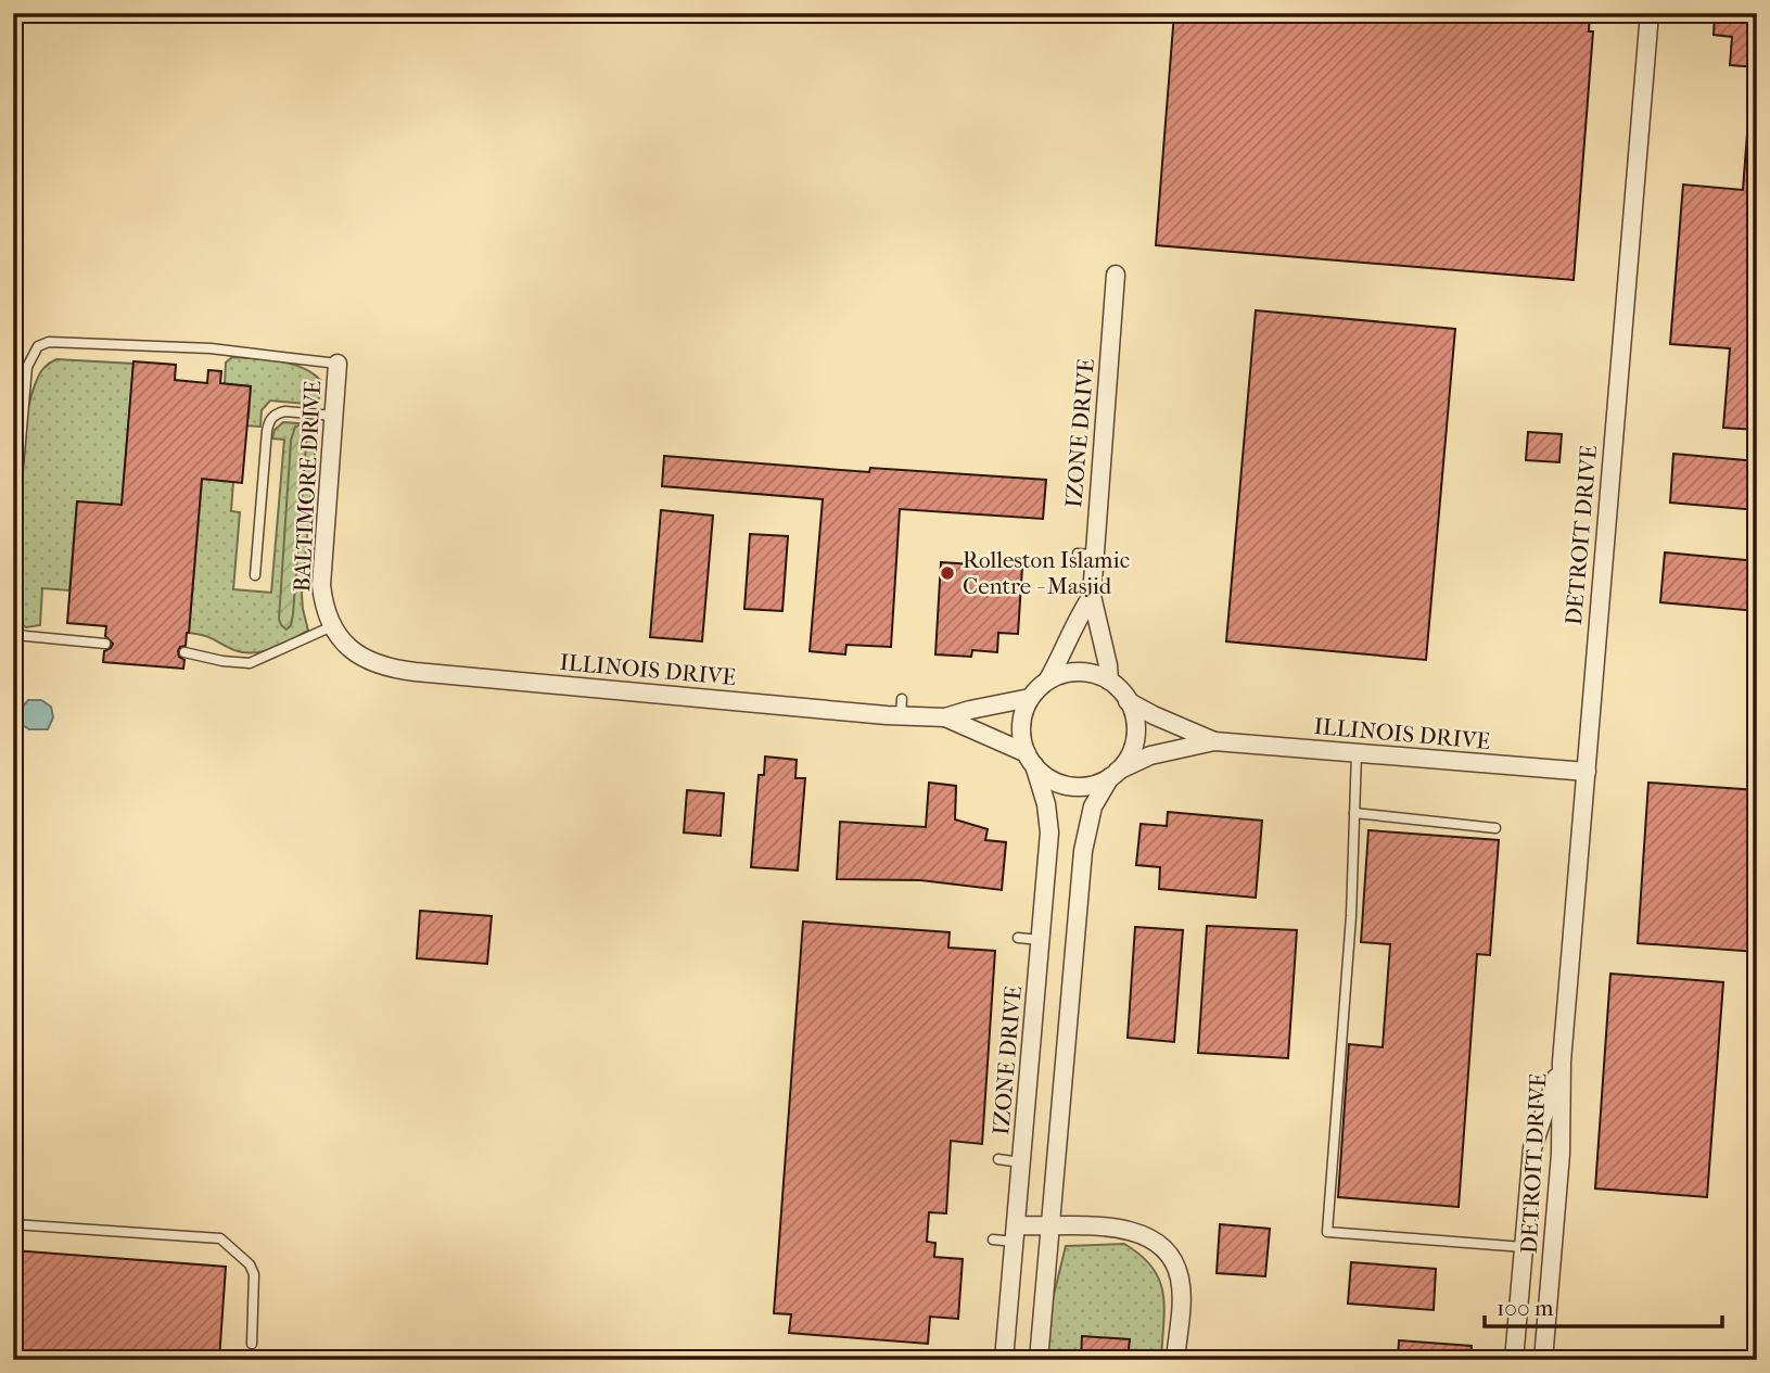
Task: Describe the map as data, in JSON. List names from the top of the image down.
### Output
{
  "streets": {
    "street": [
      "IZONE DRIVE",
      "BALTIMORE DRIVE",
      "DETROIT DRIVE",
      "ILLINOIS DRIVE"
    ]
  },
  "crossings": [
    ["IZONE DRIVE", "ILLINOIS DRIVE"],
    ["BALTIMORE DRIVE", "ILLINOIS DRIVE"],
    ["DETROIT DRIVE", "ILLINOIS DRIVE"]
  ],
  "places": ["Rolleston Islamic Centre - Masjid"],
  "scale_bar": "100 m"
}
